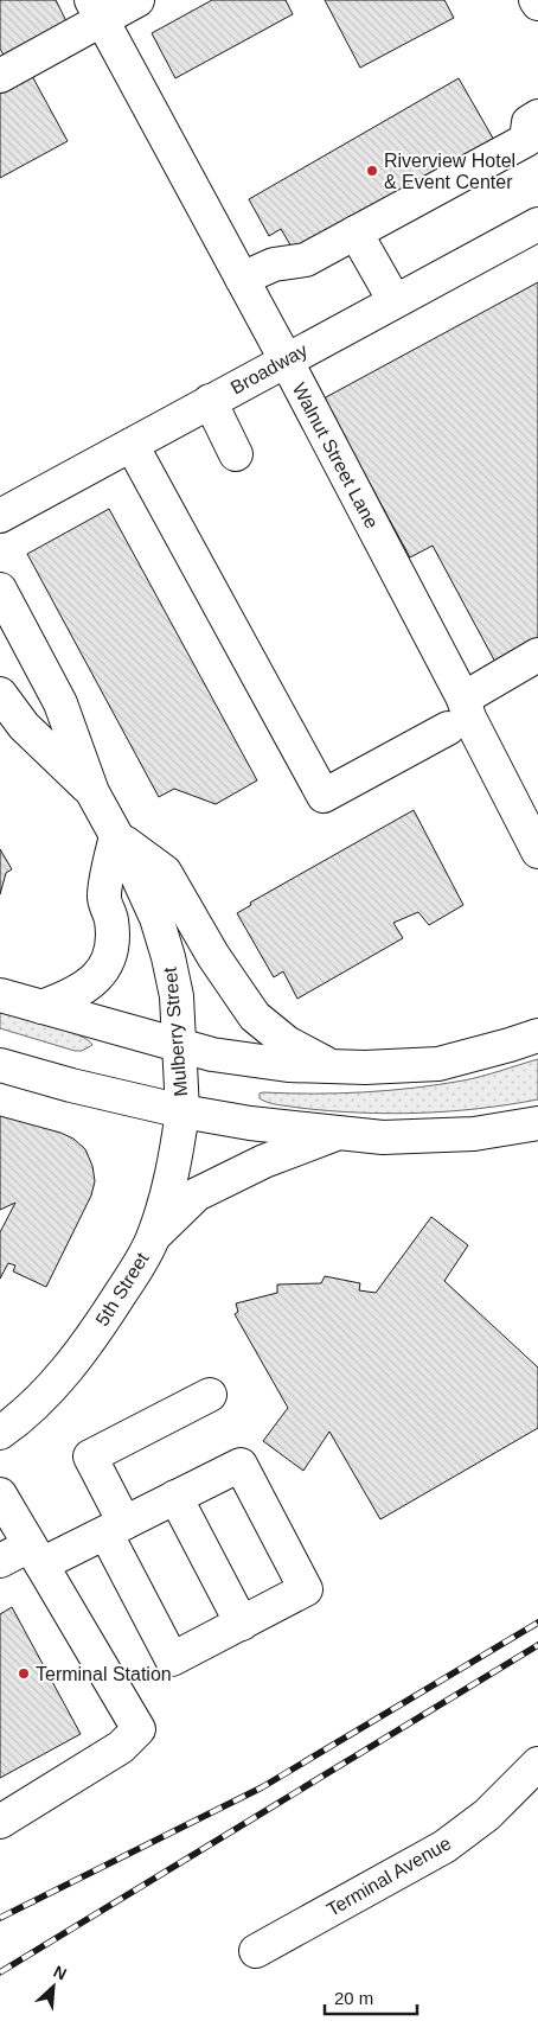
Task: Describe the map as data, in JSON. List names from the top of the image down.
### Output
{
  "streets": {
    "main road": [
      "Broadway",
      "Walnut Street Lane",
      "Mulberry Street",
      "5th Street",
      "Terminal Avenue"
    ]
  },
  "crossings": [
    ["Broadway", "Walnut Street Lane"],
    ["Mulberry Street", "5th Street"]
  ],
  "places": ["Riverview Hotel & Event Center", "Terminal Station"],
  "scale_bar": "20 m",
  "north": "top right"
}
